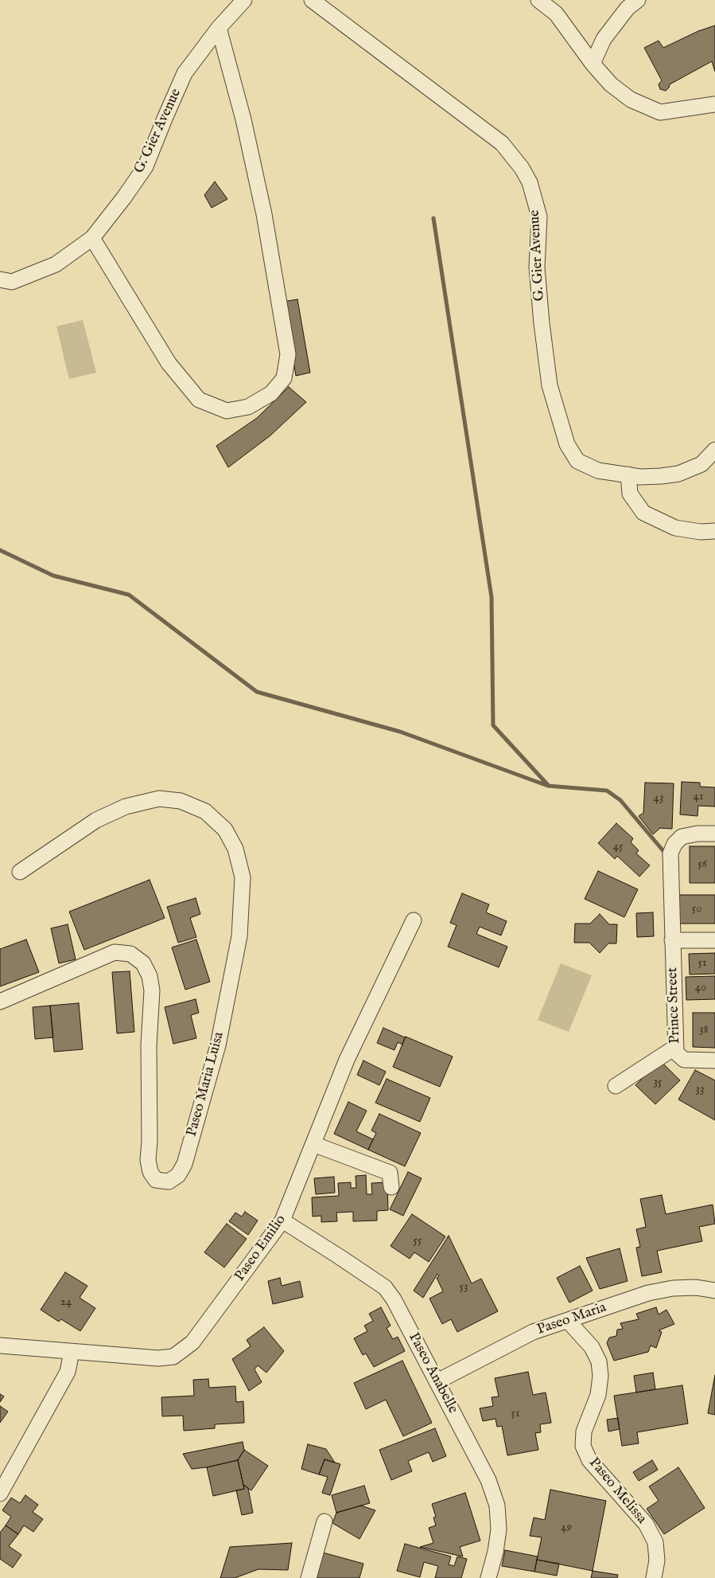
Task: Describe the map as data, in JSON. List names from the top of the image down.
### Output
{
  "streets": {
    "street": [
      "G. Gier Avenue",
      "Prince Street",
      "Paseo Maria Luisa",
      "Paseo Emilio",
      "Paseo Maria",
      "Paseo Anabelle",
      "Paseo Melissa"
    ]
  },
  "crossings": [
    ["Paseo Emilio", "Paseo Anabelle"],
    ["Paseo Maria", "Paseo Anabelle"],
    ["Paseo Maria", "Paseo Melissa"]
  ],
  "house_numbers": [
    "41",
    "43",
    "45",
    "56",
    "50",
    "51",
    "40",
    "38",
    "35",
    "33",
    "55",
    "53",
    "24",
    "51",
    "49"
  ]
}
